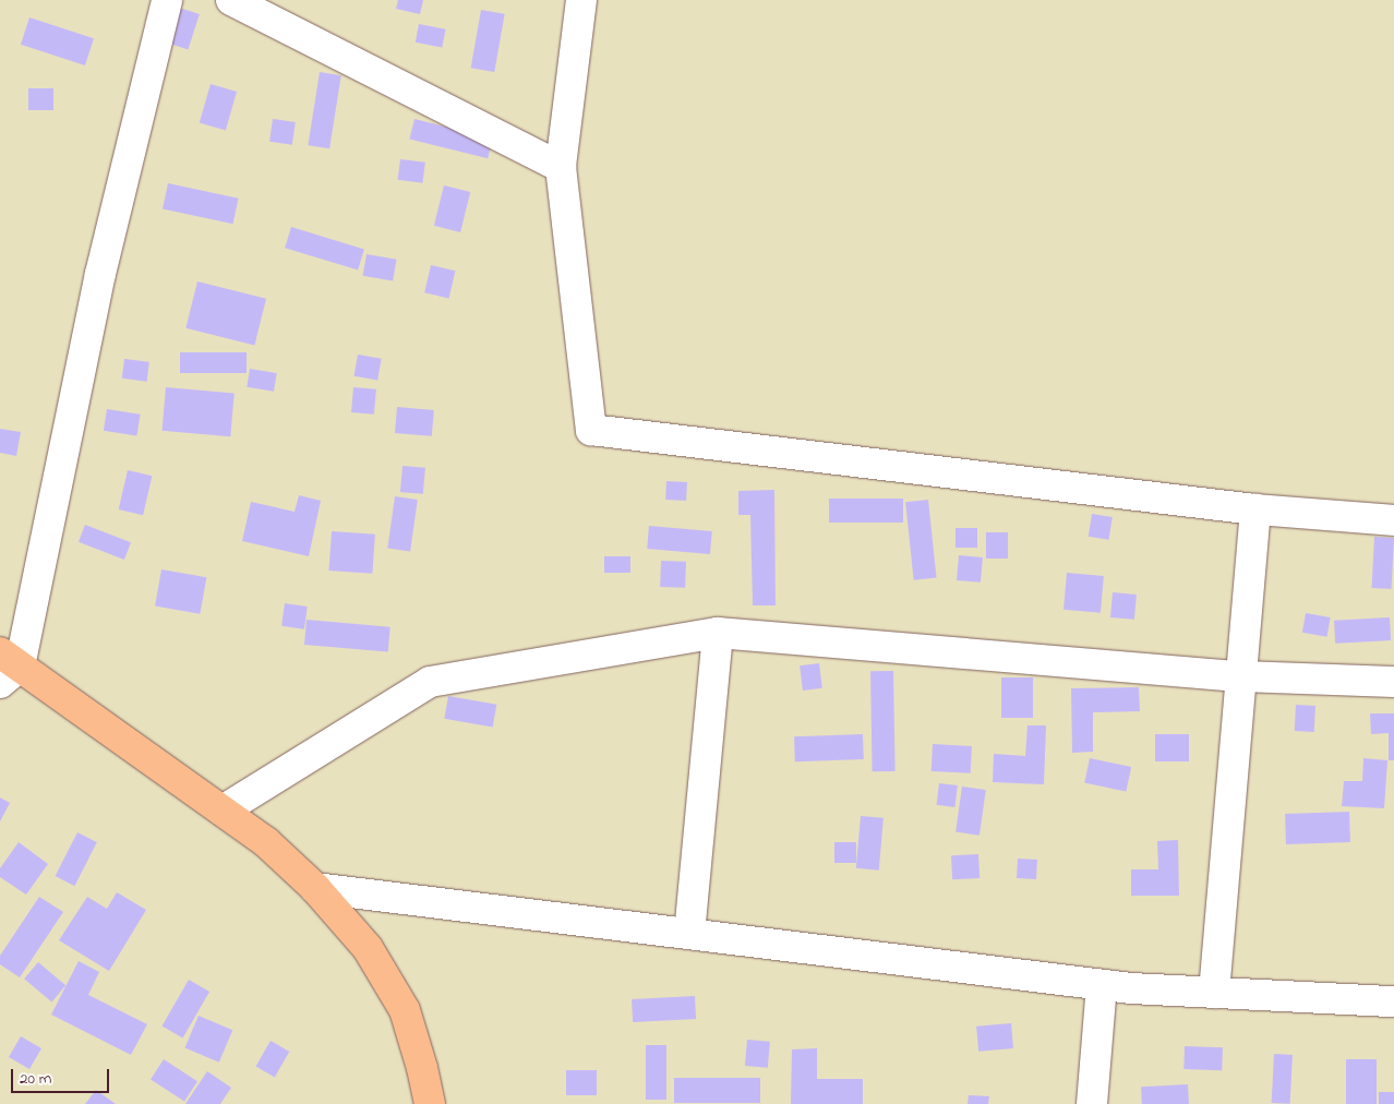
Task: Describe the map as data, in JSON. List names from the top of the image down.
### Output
{
  "scale_bar": "20 m"
}
